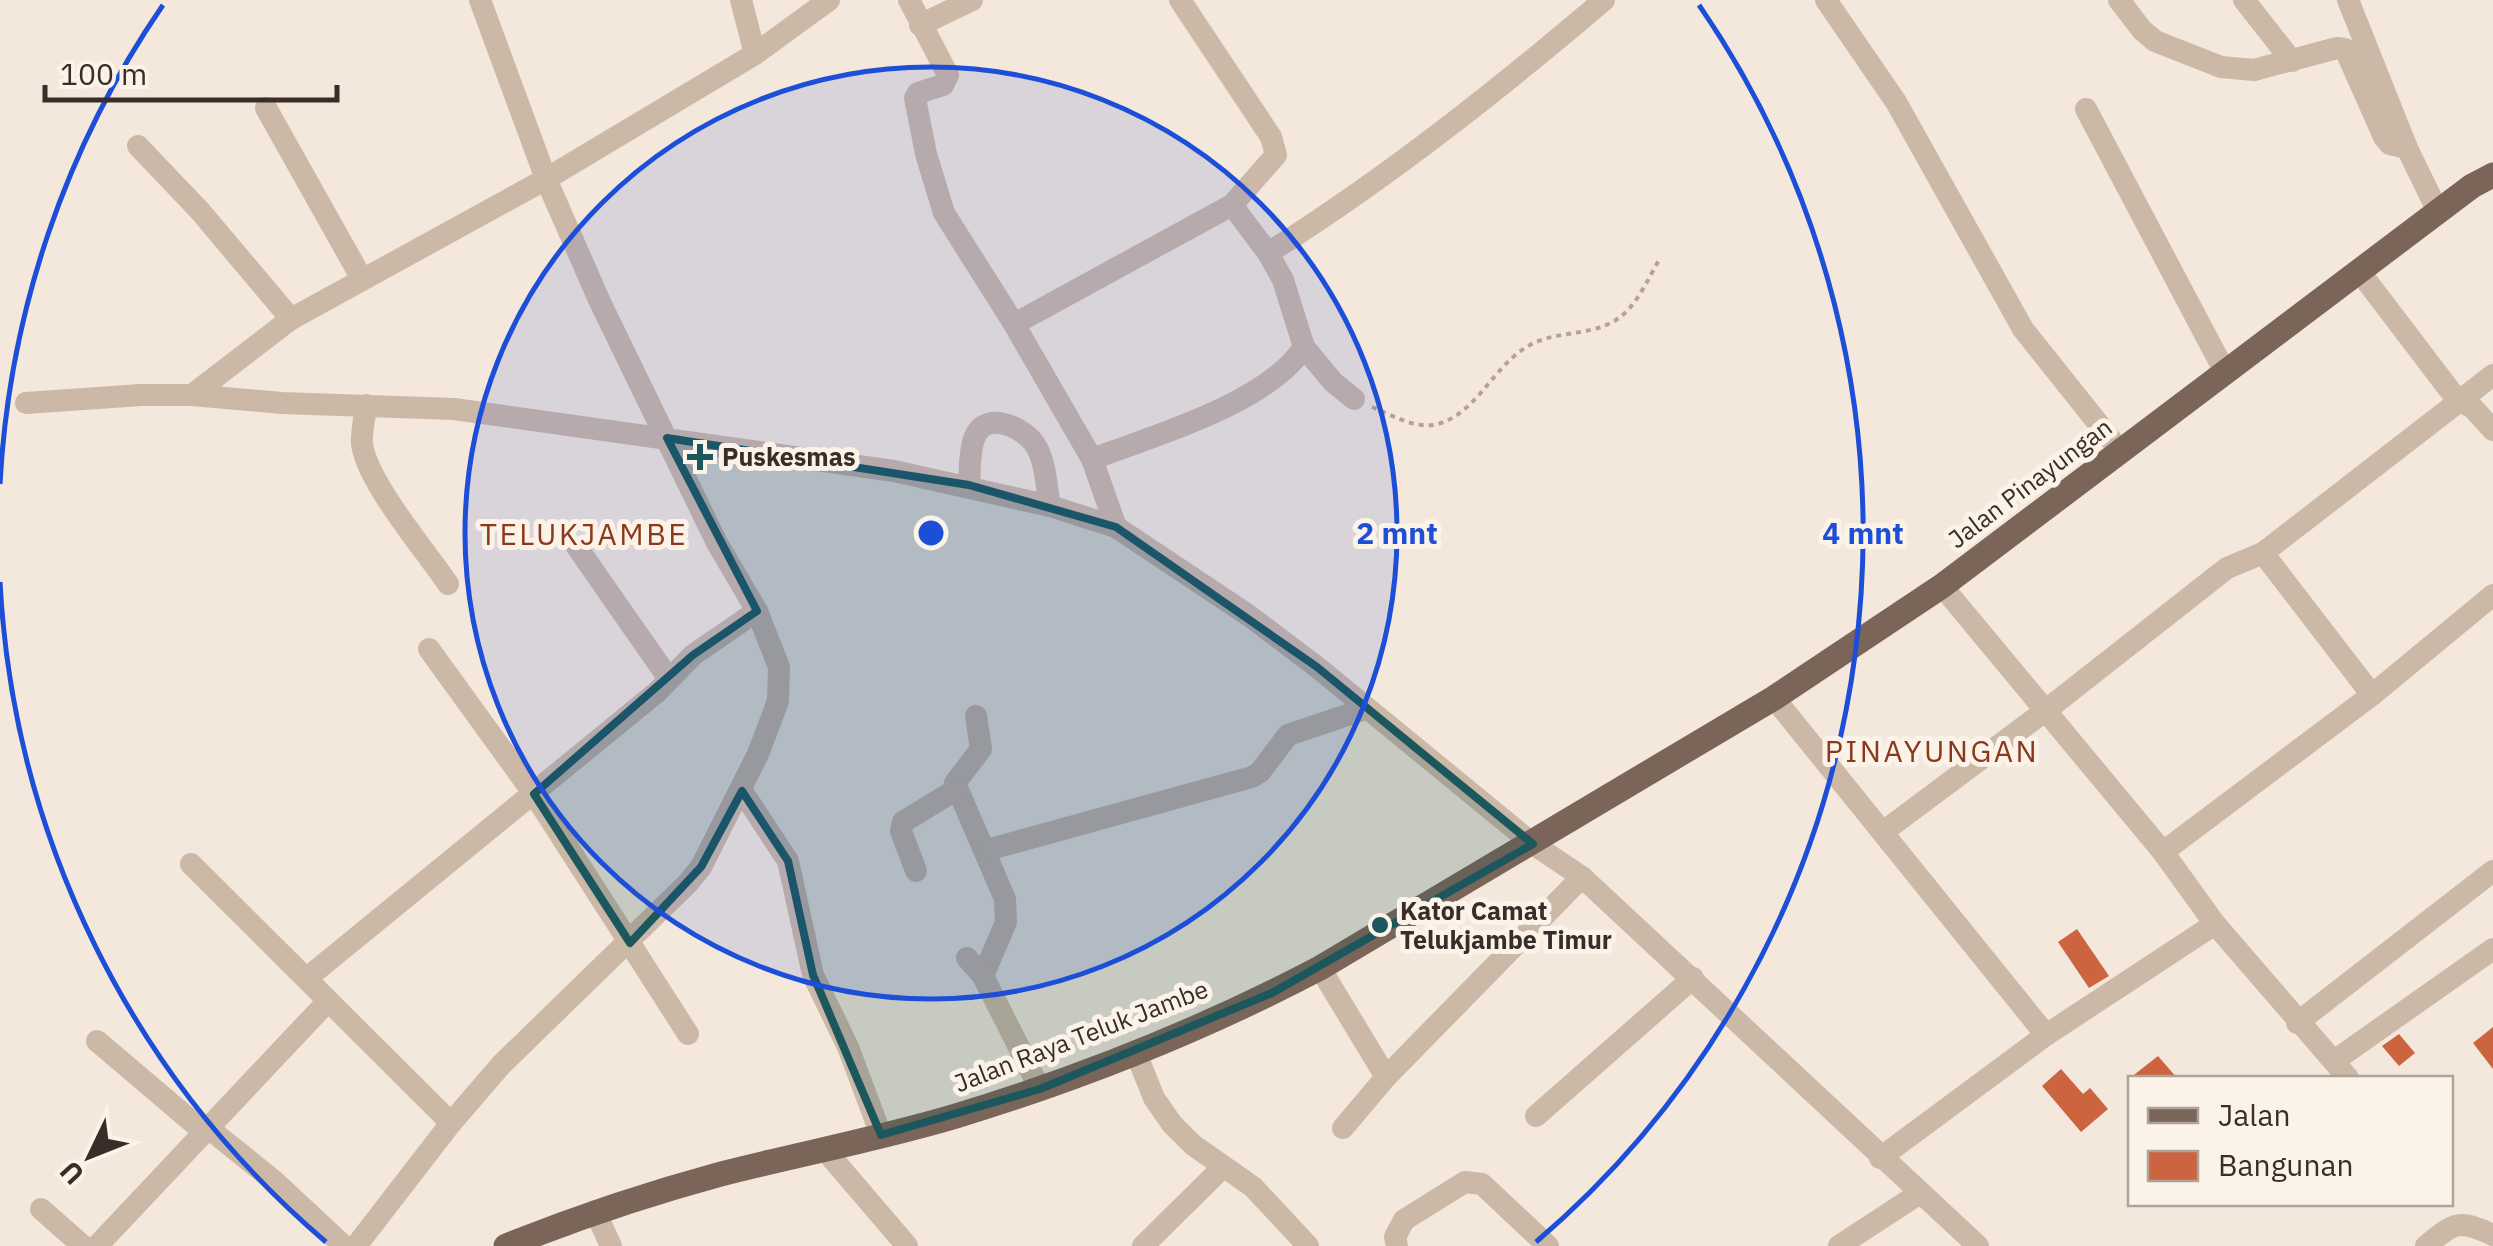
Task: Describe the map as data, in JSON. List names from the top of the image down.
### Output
{
  "streets": {
    "main road": ["Jalan Pinayungan", "Jalan Raya Teluk Jambe"]
  },
  "crossings": [
    ["Jalan Pinayungan", "Jalan Raya Teluk Jambe"]
  ],
  "districts": ["TELUKJAMBE", "PINAYUNGAN"],
  "places": {
    "health": ["Puskesmas"],
    "other": ["Kator Camat Telukjambe Timur"]
  },
  "legend": ["Jalan", "Bangunan"],
  "scale_bar": "100 m",
  "north": "bottom left",
  "rings": ["2 mnt", "4 mnt"]
}
